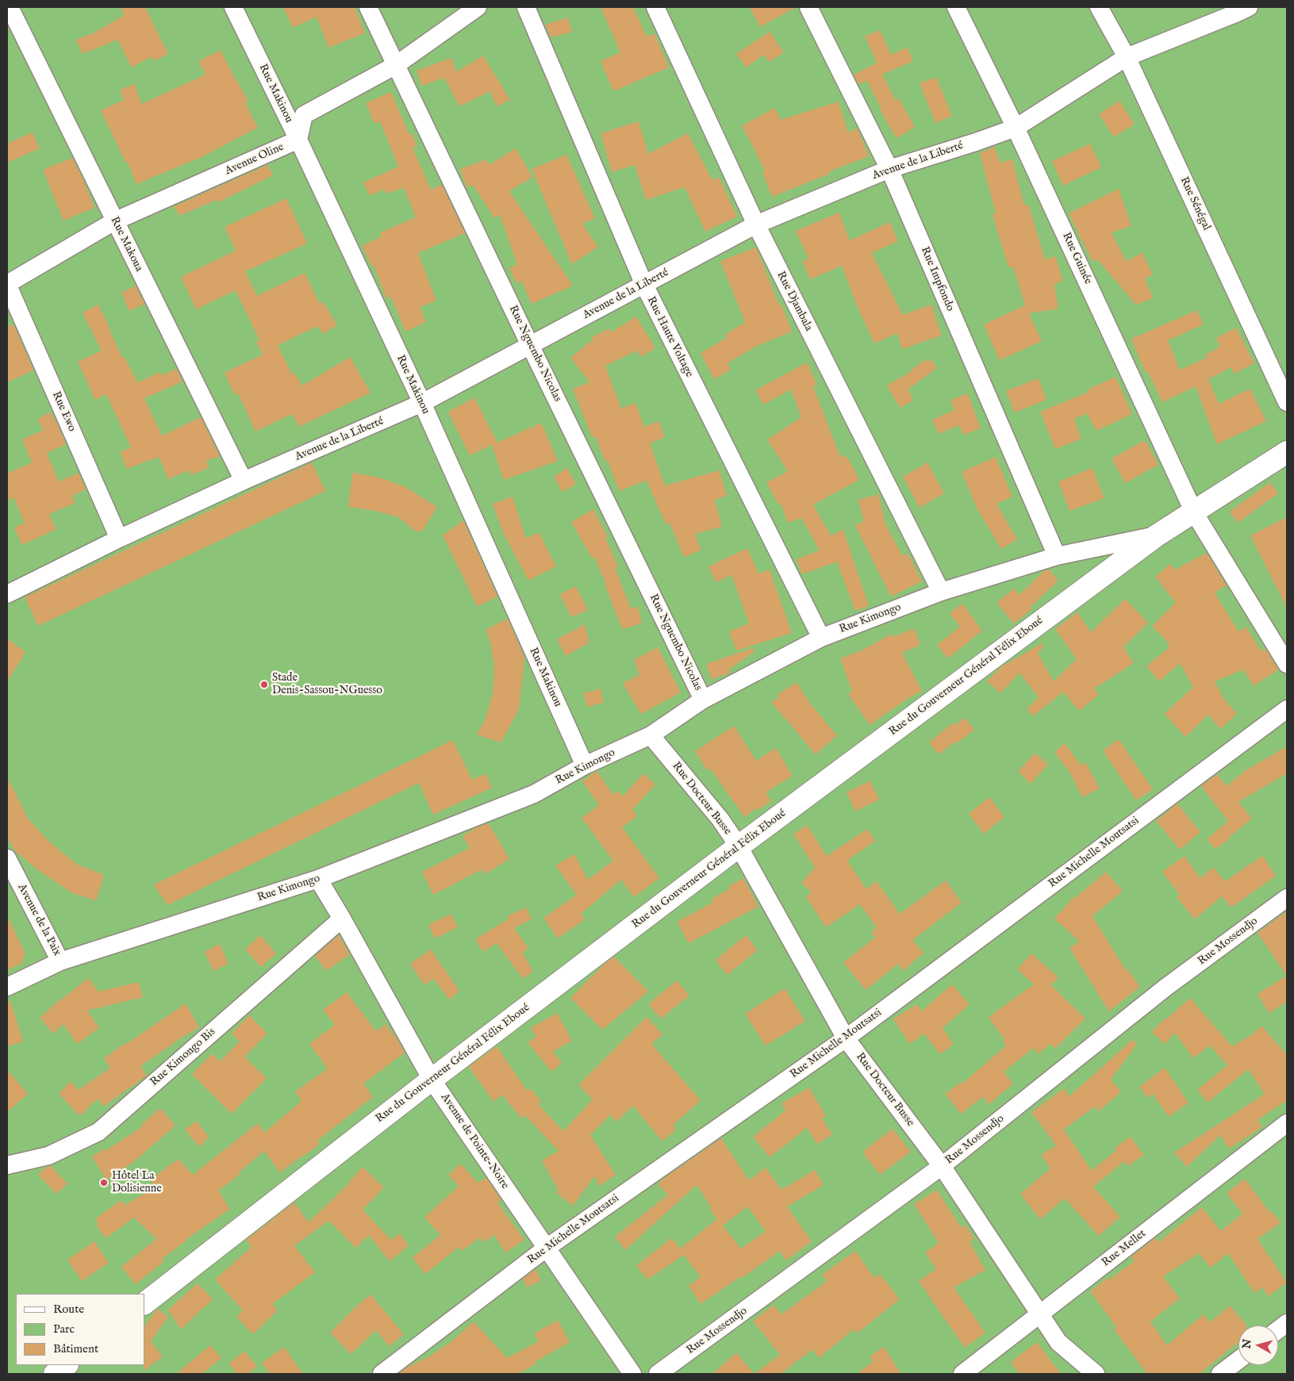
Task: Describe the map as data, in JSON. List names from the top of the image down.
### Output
{
  "streets": {
    "main road": ["Rue du Gouverneur Général Félix Eboué"],
    "street": [
      "Rue Makinou",
      "Avenue Oline",
      "Avenue de la Liberté",
      "Rue Sénégal",
      "Rue Makoua",
      "Rue Guinée",
      "Rue Impfondo",
      "Rue Djambala",
      "Rue Haute Voltage",
      "Rue Nguembo Nicolas",
      "Rue Ewo",
      "Rue Kimongo",
      "Rue Docteur Busse",
      "Rue Michelle Moutsatsi",
      "Avenue de la Paix",
      "Rue Mossendjo",
      "Rue Kimongo Bis",
      "Avenue de Pointe-Noire",
      "Rue Mellet"
    ]
  },
  "crossings": [
    ["Rue Makinou", "Avenue Oline"],
    ["Rue Makinou", "Avenue de la Liberté"],
    ["Rue Makinou", "Rue Kimongo"],
    ["Avenue Oline", "Rue Makoua"],
    ["Avenue Oline", "Rue Nguembo Nicolas"],
    ["Avenue Oline", "Rue Ewo"],
    ["Avenue de la Liberté", "Rue Sénégal"],
    ["Avenue de la Liberté", "Rue Makoua"],
    ["Avenue de la Liberté", "Rue Guinée"],
    ["Avenue de la Liberté", "Rue Impfondo"],
    ["Avenue de la Liberté", "Rue Djambala"],
    ["Avenue de la Liberté", "Rue Haute Voltage"],
    ["Avenue de la Liberté", "Rue Nguembo Nicolas"],
    ["Avenue de la Liberté", "Rue Ewo"],
    ["Rue Guinée", "Rue du Gouverneur Général Félix Eboué"],
    ["Rue Impfondo", "Rue Kimongo"],
    ["Rue Djambala", "Rue Kimongo"],
    ["Rue Haute Voltage", "Rue Kimongo"],
    ["Rue Nguembo Nicolas", "Rue Kimongo"],
    ["Rue Kimongo", "Rue du Gouverneur Général Félix Eboué"],
    ["Rue Kimongo", "Rue Docteur Busse"],
    ["Rue Kimongo", "Avenue de la Paix"],
    ["Rue Kimongo", "Avenue de Pointe-Noire"],
    ["Rue du Gouverneur Général Félix Eboué", "Rue Docteur Busse"],
    ["Rue du Gouverneur Général Félix Eboué", "Avenue de Pointe-Noire"],
    ["Rue Docteur Busse", "Rue Michelle Moutsatsi"],
    ["Rue Docteur Busse", "Rue Mossendjo"],
    ["Rue Docteur Busse", "Rue Mellet"],
    ["Rue Michelle Moutsatsi", "Avenue de Pointe-Noire"],
    ["Rue Kimongo Bis", "Avenue de Pointe-Noire"]
  ],
  "places": ["Stade Denis-Sassou-NGuesso", "Hôtel La Dolisienne"],
  "legend": ["Route", "Parc", "Bâtiment"],
  "north": "left"
}
